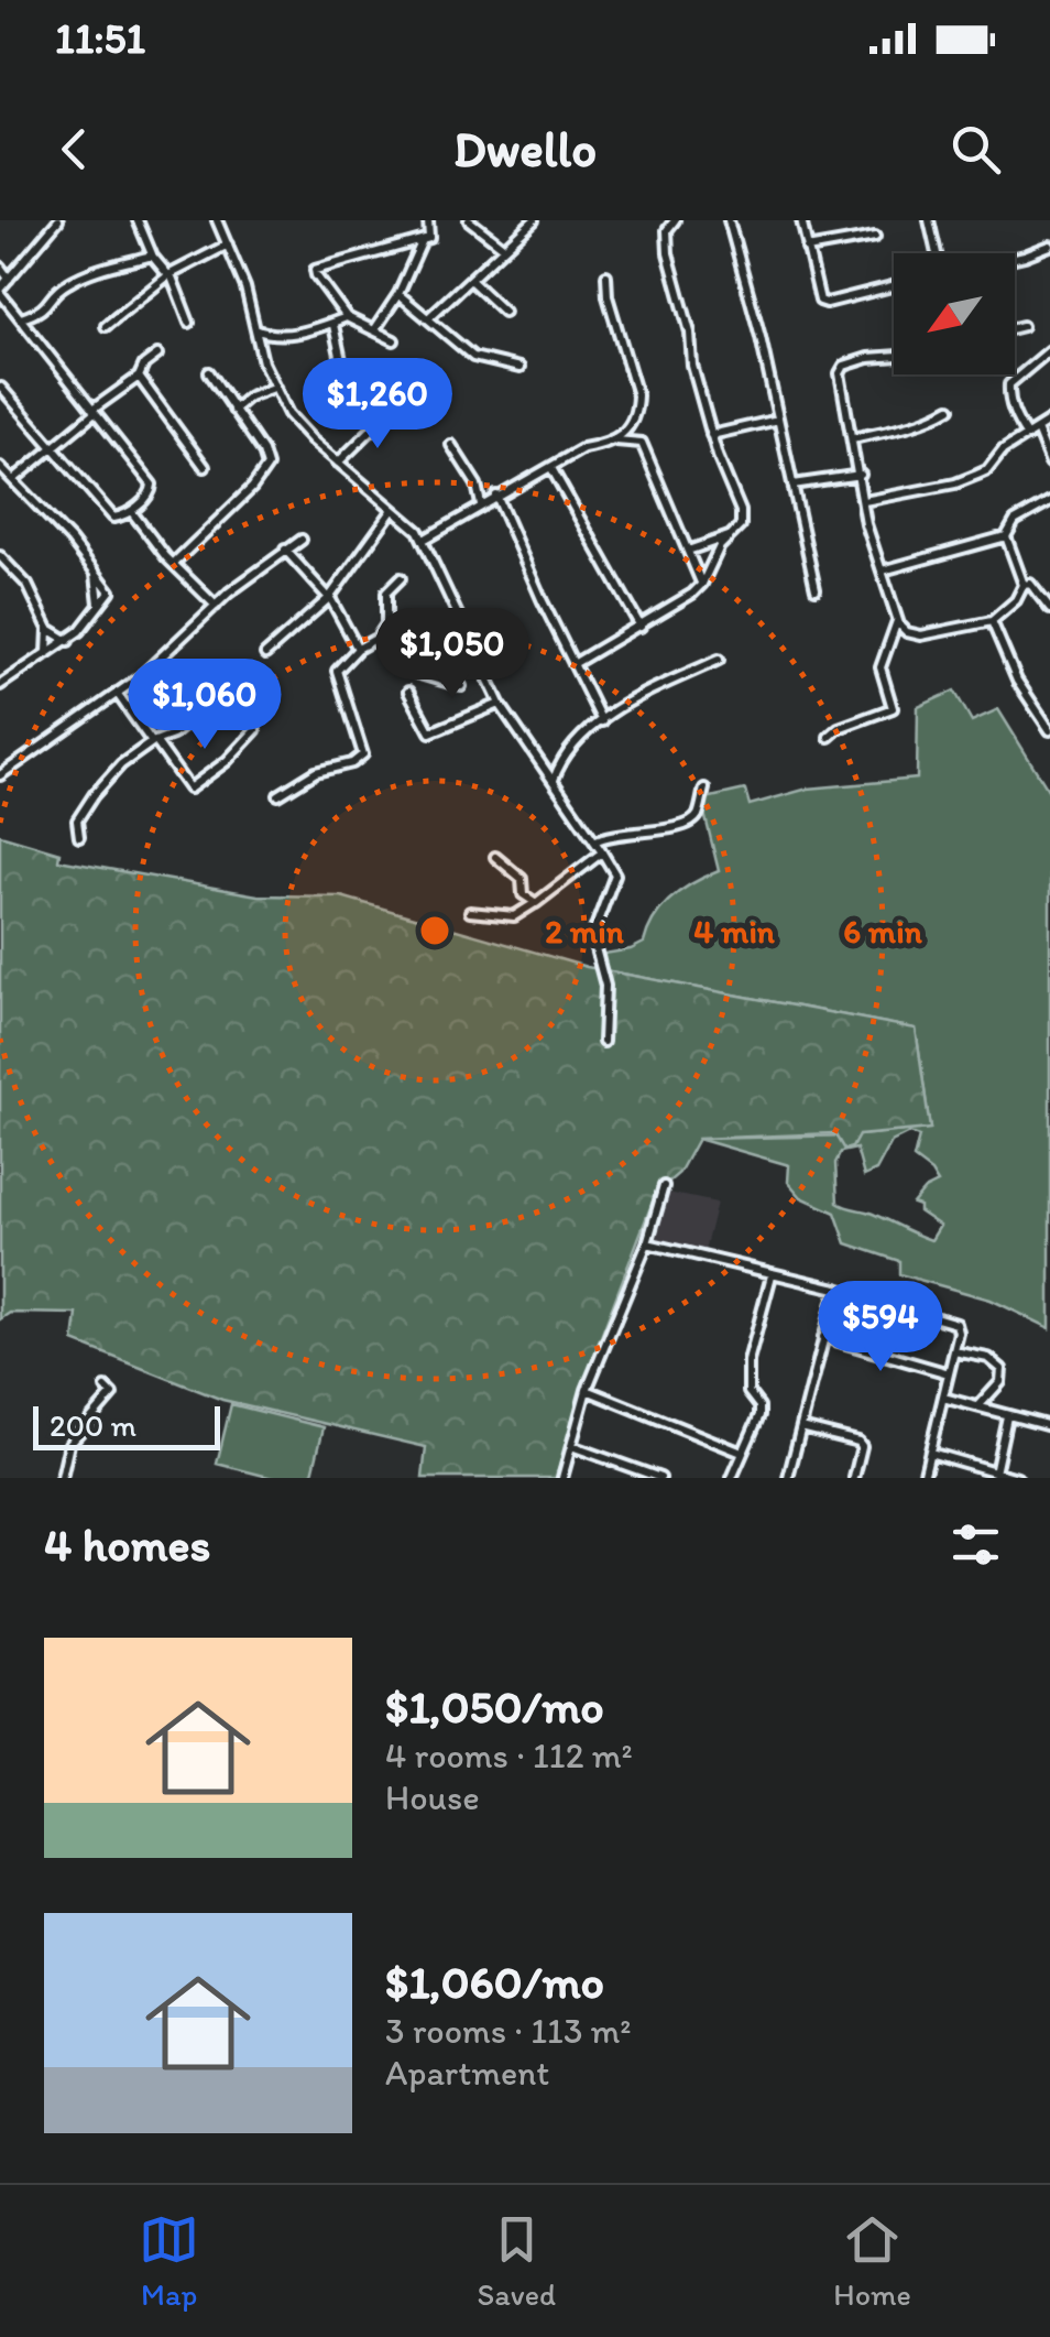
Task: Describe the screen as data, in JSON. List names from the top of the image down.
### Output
{
  "scale_bar": "200 m",
  "north": "bottom left",
  "page": {
    "status": "11:51",
    "header": "Dwello",
    "price": [
      "$1,260",
      "$1,050",
      "$1,060",
      "$594"
    ],
    "scale": "200 m",
    "heading": "4 homes",
    "list": [
      {
        "name": "$1,050/mo",
        "note": "4 rooms · 112 m² · House"
      },
      {
        "name": "$1,060/mo",
        "note": "3 rooms · 113 m² · Apartment"
      }
    ],
    "tabs": ["Map", "Saved", "Home"]
  },
  "rings": ["2 min", "4 min", "6 min"]
}
